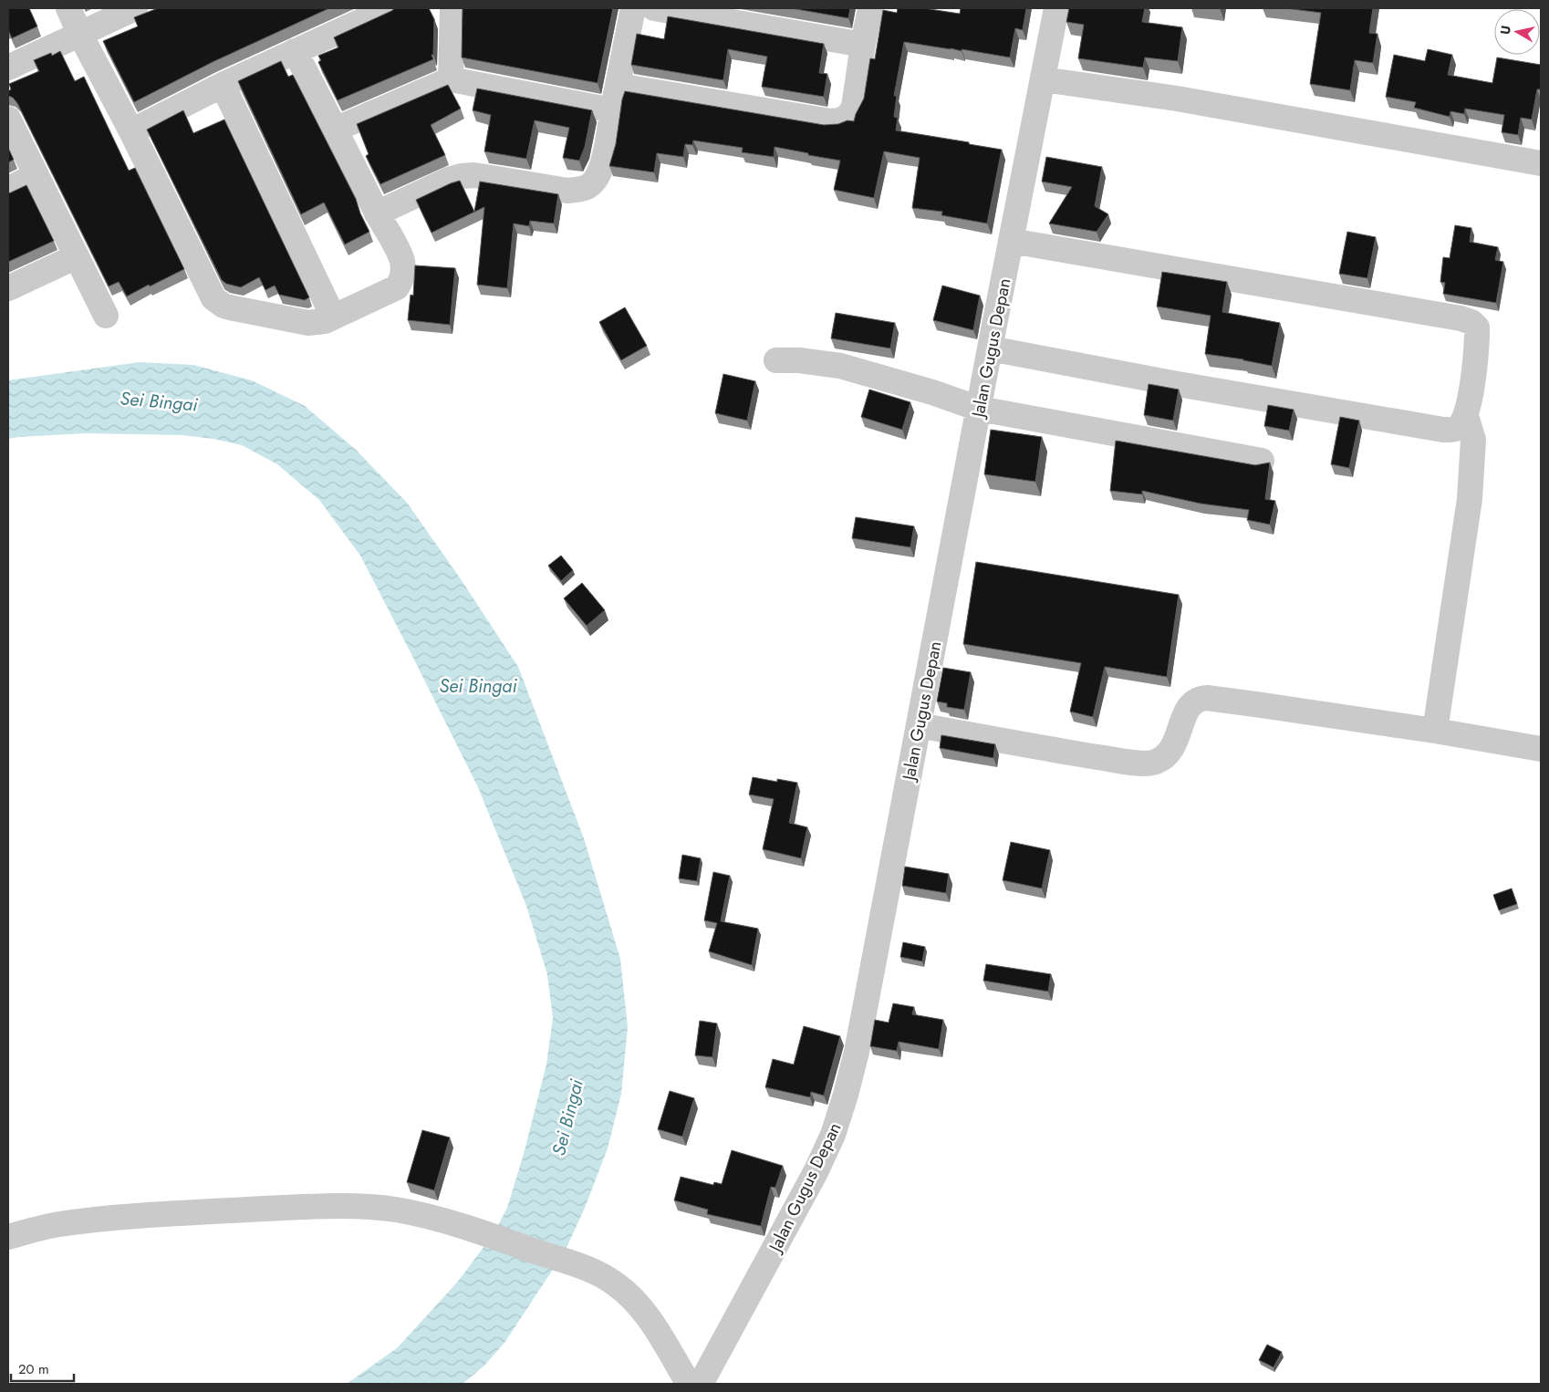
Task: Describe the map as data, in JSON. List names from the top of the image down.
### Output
{
  "streets": {
    "street": ["Jalan Gugus Depan"]
  },
  "water": ["Sei Bingai"],
  "scale_bar": "20 m",
  "north": "left"
}
